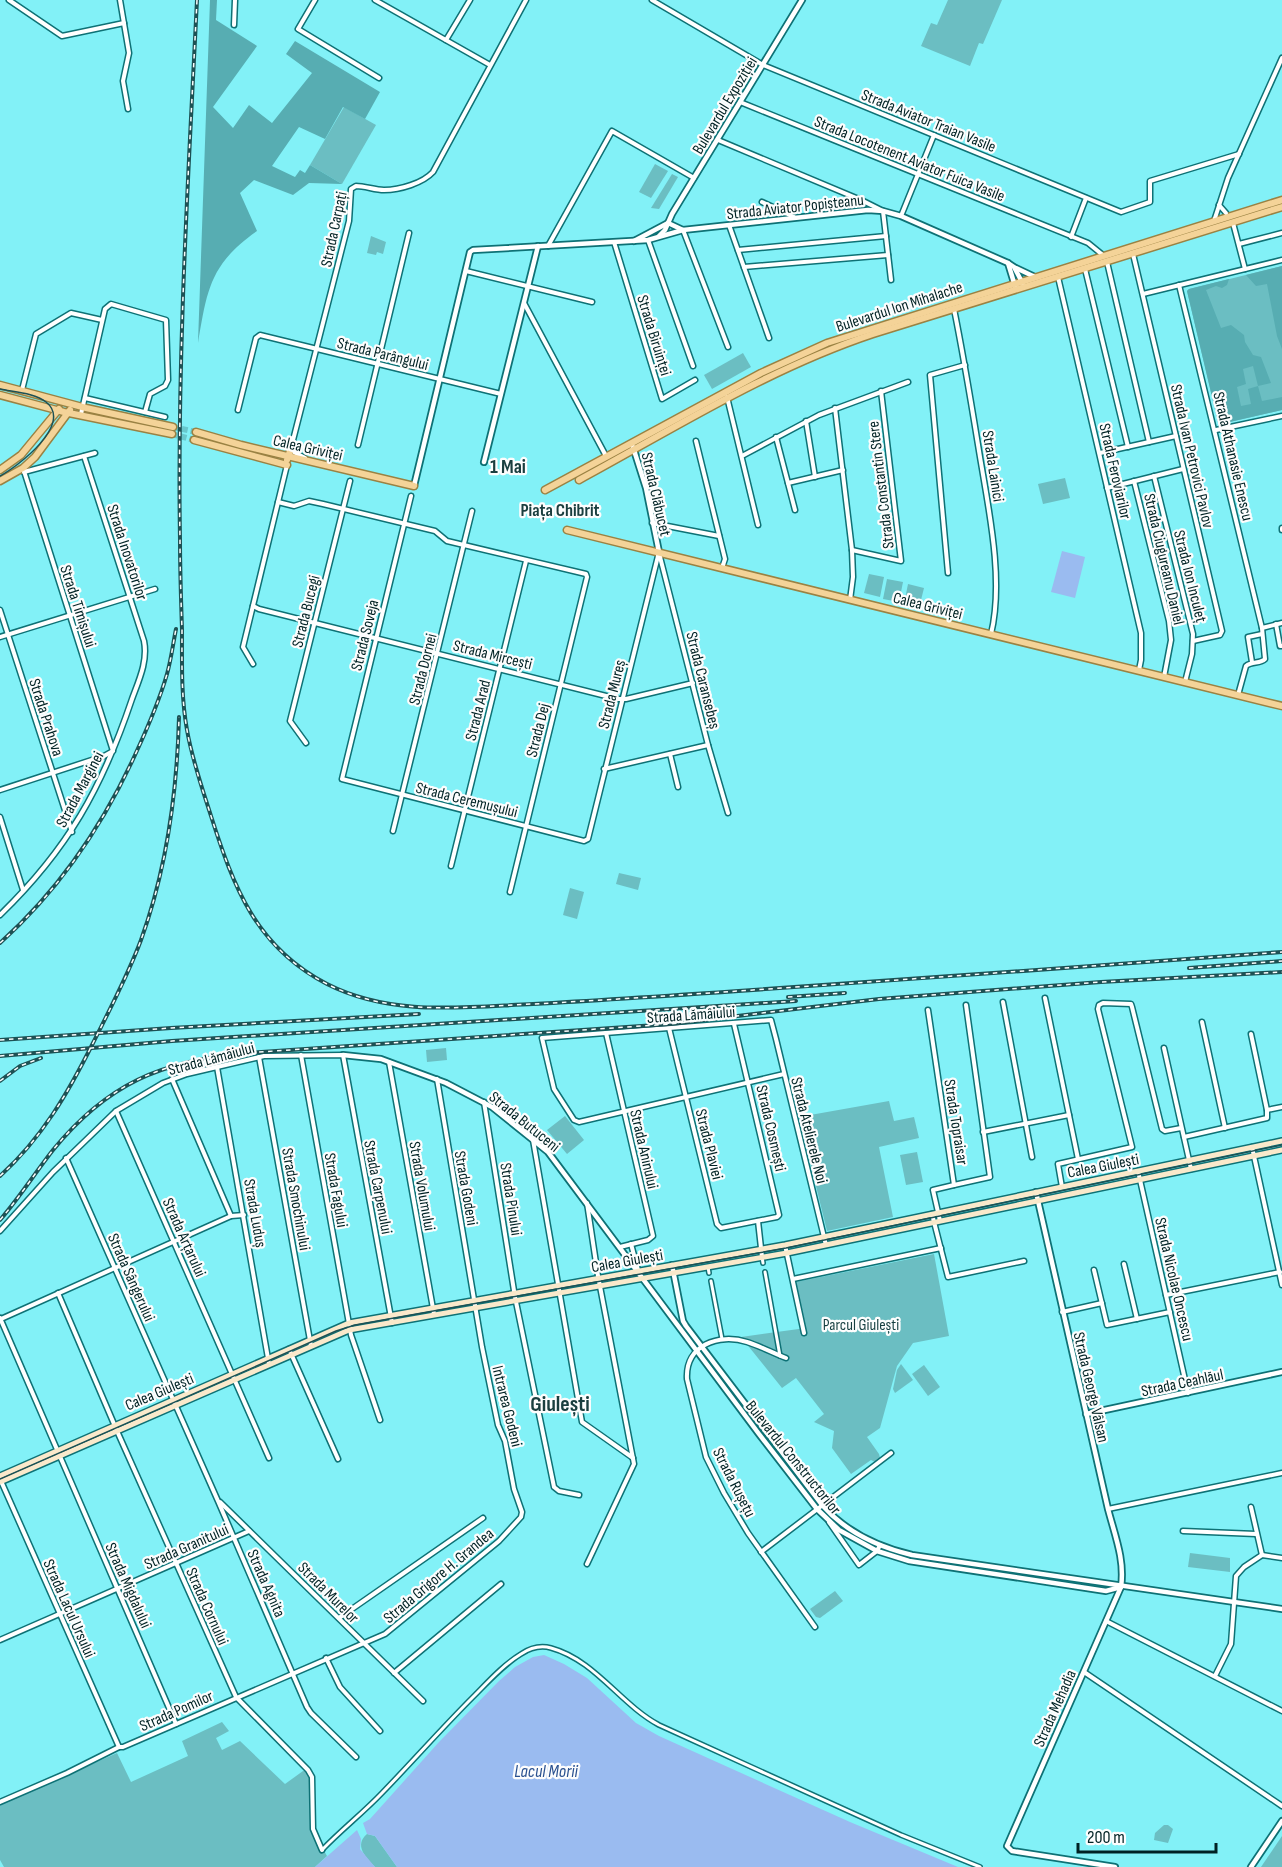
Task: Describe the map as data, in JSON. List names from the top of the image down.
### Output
{
  "streets": {
    "main road": ["Bulevardul Ion Mihalache", "Calea Griviței", "Calea Giulești"],
    "street": [
      "Bulevardul Expoziției",
      "Strada Aviator Traian Vasile",
      "Strada Locotenent Aviator Fuica Vasile",
      "Strada Aviator Popișteanu",
      "Strada Carpați",
      "Strada Biruinței",
      "Strada Parângului",
      "Strada Ivan Petrovici Pavlov",
      "Strada Athanasie Enescu",
      "Strada Lainici",
      "Strada Feroviarilor",
      "Strada Constantin Stere",
      "Strada Clăbucet",
      "Strada Inovatorilor",
      "Strada Ciugureanu Daniel",
      "Strada Ion Inculeț",
      "Strada Timișului",
      "Strada Bucegi",
      "Strada Soveja",
      "Strada Mircești",
      "Strada Dornei",
      "Strada Caransebeș",
      "Strada Mureș",
      "Strada Arad",
      "Strada Prahova",
      "Strada Dej",
      "Strada Marginei",
      "Strada Ceremușului",
      "Strada Lămâiului",
      "Strada Butuceni",
      "Strada Topraisar",
      "Strada Cosmești",
      "Strada Atelierele Noi",
      "Strada Plaviei",
      "Strada Aninului",
      "Strada Volumului",
      "Strada Carpenului",
      "Strada Godeni",
      "Strada Fagului",
      "Strada Smochinului",
      "Strada Pinului",
      "Strada Luduș",
      "Strada Arțarului",
      "Strada Sângerului",
      "Strada Nicolae Oncescu",
      "Strada Ceahlăul",
      "Strada George Vâlsan",
      "Intrarea Godeni",
      "Bulevardul Constructorilor",
      "Strada Rușețu",
      "Strada Granitului",
      "Strada Grigore H. Grandea",
      "Strada Agnita",
      "Strada Migdalului",
      "Strada Murelor",
      "Strada Cornului",
      "Strada Lacul Ursului",
      "Strada Mehadia",
      "Strada Pomilor"
    ]
  },
  "crossings": [
    ["Bulevardul Expoziției", "Strada Aviator Traian Vasile"],
    ["Bulevardul Expoziției", "Strada Locotenent Aviator Fuica Vasile"],
    ["Bulevardul Expoziției", "Strada Aviator Popișteanu"],
    ["Strada Locotenent Aviator Fuica Vasile", "Bulevardul Ion Mihalache"],
    ["Strada Aviator Popișteanu", "Bulevardul Ion Mihalache"],
    ["Strada Aviator Popișteanu", "Strada Biruinței"],
    ["Strada Carpați", "Strada Parângului"],
    ["Bulevardul Ion Mihalache", "Strada Ivan Petrovici Pavlov"],
    ["Bulevardul Ion Mihalache", "Strada Lainici"],
    ["Bulevardul Ion Mihalache", "Strada Feroviarilor"],
    ["Bulevardul Ion Mihalache", "Strada Clăbucet"],
    ["Calea Griviței", "Strada Athanasie Enescu"],
    ["Calea Griviței", "Strada Lainici"],
    ["Calea Griviței", "Strada Feroviarilor"],
    ["Calea Griviței", "Strada Clăbucet"],
    ["Calea Griviței", "Strada Ciugureanu Daniel"],
    ["Calea Griviței", "Strada Ion Inculeț"],
    ["Calea Griviței", "Strada Caransebeș"],
    ["Calea Griviței", "Strada Mureș"],
    ["Strada Ivan Petrovici Pavlov", "Strada Ion Inculeț"],
    ["Strada Clăbucet", "Strada Caransebeș"],
    ["Strada Clăbucet", "Strada Mureș"],
    ["Strada Inovatorilor", "Strada Marginei"],
    ["Strada Timișului", "Strada Marginei"],
    ["Strada Bucegi", "Strada Mircești"],
    ["Strada Soveja", "Strada Mircești"],
    ["Strada Soveja", "Strada Ceremușului"],
    ["Strada Mircești", "Strada Dornei"],
    ["Strada Mircești", "Strada Caransebeș"],
    ["Strada Mircești", "Strada Mureș"],
    ["Strada Mircești", "Strada Arad"],
    ["Strada Mircești", "Strada Dej"],
    ["Strada Dornei", "Strada Ceremușului"],
    ["Strada Caransebeș", "Strada Mureș"],
    ["Strada Mureș", "Strada Ceremușului"],
    ["Strada Arad", "Strada Dej"],
    ["Strada Arad", "Strada Ceremușului"],
    ["Strada Prahova", "Strada Marginei"],
    ["Strada Dej", "Strada Ceremușului"],
    ["Strada Lămâiului", "Strada Butuceni"],
    ["Strada Lămâiului", "Strada Cosmești"],
    ["Strada Lămâiului", "Strada Atelierele Noi"],
    ["Strada Lămâiului", "Strada Plaviei"],
    ["Strada Lămâiului", "Strada Aninului"],
    ["Strada Lămâiului", "Strada Carpenului"],
    ["Strada Lămâiului", "Strada Fagului"],
    ["Strada Lămâiului", "Strada Smochinului"],
    ["Strada Lămâiului", "Strada Luduș"],
    ["Strada Lămâiului", "Strada Arțarului"],
    ["Strada Lămâiului", "Strada Sângerului"],
    ["Strada Butuceni", "Strada Aninului"],
    ["Strada Butuceni", "Calea Giulești"],
    ["Strada Butuceni", "Strada Volumului"],
    ["Strada Butuceni", "Strada Carpenului"],
    ["Strada Butuceni", "Strada Godeni"],
    ["Strada Butuceni", "Strada Pinului"],
    ["Strada Butuceni", "Bulevardul Constructorilor"],
    ["Strada Topraisar", "Calea Giulești"],
    ["Strada Cosmești", "Strada Plaviei"],
    ["Strada Atelierele Noi", "Calea Giulești"],
    ["Calea Giulești", "Strada Volumului"],
    ["Calea Giulești", "Strada Carpenului"],
    ["Calea Giulești", "Strada Godeni"],
    ["Calea Giulești", "Strada Fagului"],
    ["Calea Giulești", "Strada Smochinului"],
    ["Calea Giulești", "Strada Pinului"],
    ["Calea Giulești", "Strada Luduș"],
    ["Calea Giulești", "Strada Arțarului"],
    ["Calea Giulești", "Strada Sângerului"],
    ["Calea Giulești", "Strada Nicolae Oncescu"],
    ["Calea Giulești", "Strada George Vâlsan"],
    ["Calea Giulești", "Intrarea Godeni"],
    ["Calea Giulești", "Bulevardul Constructorilor"],
    ["Calea Giulești", "Strada Agnita"],
    ["Calea Giulești", "Strada Migdalului"],
    ["Calea Giulești", "Strada Cornului"],
    ["Calea Giulești", "Strada Lacul Ursului"],
    ["Strada Godeni", "Intrarea Godeni"],
    ["Strada Sângerului", "Strada Agnita"],
    ["Strada Nicolae Oncescu", "Strada Ceahlăul"],
    ["Strada Ceahlăul", "Strada George Vâlsan"],
    ["Strada George Vâlsan", "Bulevardul Constructorilor"],
    ["Strada George Vâlsan", "Strada Mehadia"],
    ["Intrarea Godeni", "Strada Grigore H. Grandea"],
    ["Bulevardul Constructorilor", "Strada Rușețu"],
    ["Bulevardul Constructorilor", "Strada Mehadia"],
    ["Strada Granitului", "Strada Agnita"],
    ["Strada Granitului", "Strada Migdalului"],
    ["Strada Granitului", "Strada Murelor"],
    ["Strada Granitului", "Strada Cornului"],
    ["Strada Granitului", "Strada Lacul Ursului"],
    ["Strada Grigore H. Grandea", "Strada Murelor"],
    ["Strada Grigore H. Grandea", "Strada Pomilor"],
    ["Strada Agnita", "Strada Murelor"],
    ["Strada Agnita", "Strada Pomilor"],
    ["Strada Migdalului", "Strada Pomilor"],
    ["Strada Murelor", "Strada Pomilor"],
    ["Strada Cornului", "Strada Pomilor"],
    ["Strada Lacul Ursului", "Strada Pomilor"]
  ],
  "districts": ["1 Mai", "Piața Chibrit", "Giulești"],
  "water": ["Lacul Morii"],
  "parks": ["Parcul Giulești"],
  "scale_bar": "200 m"
}
